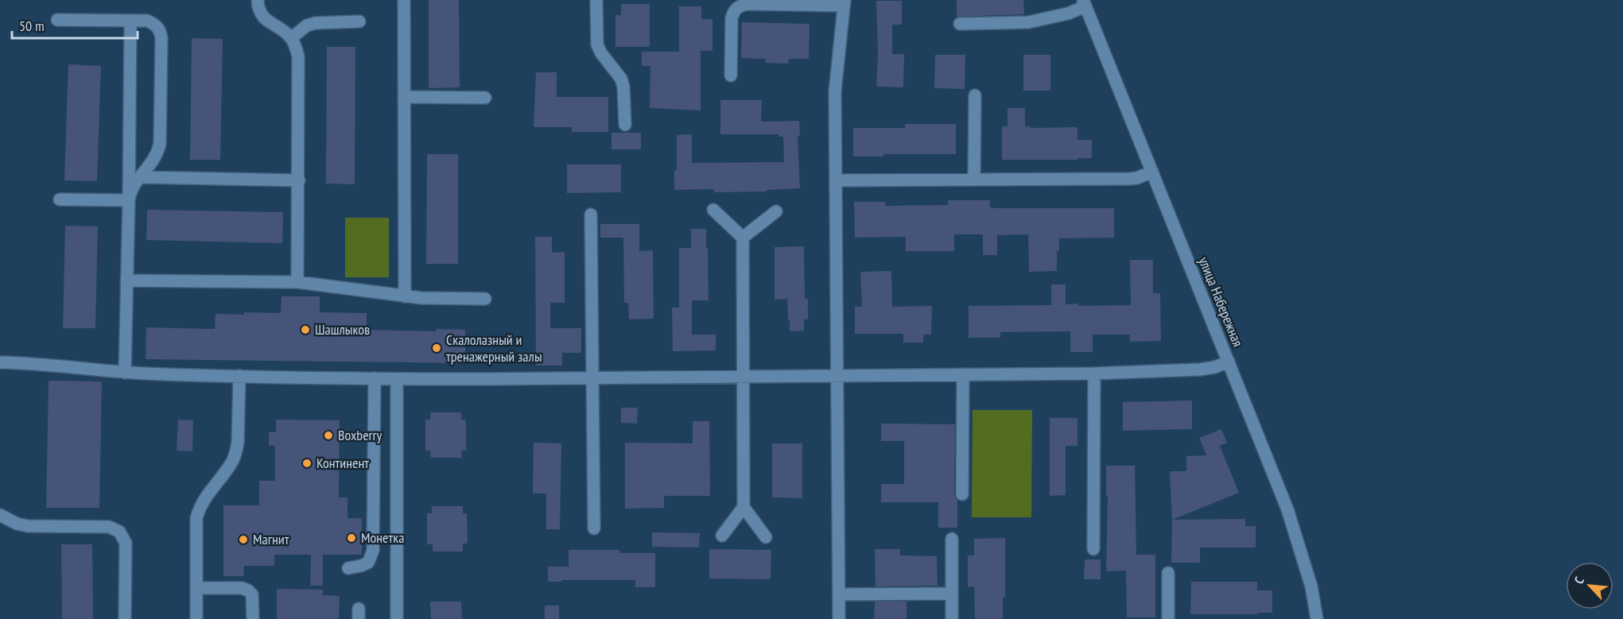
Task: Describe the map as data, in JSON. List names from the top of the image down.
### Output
{
  "streets": {
    "street": ["улица Набережная"]
  },
  "places": [
    "Шашлыков",
    "Скалолазный и тренажерный залы",
    "Boxberry",
    "Континент",
    "Монетка",
    "Магнит"
  ],
  "scale_bar": "50 m",
  "north": "top left"
}
